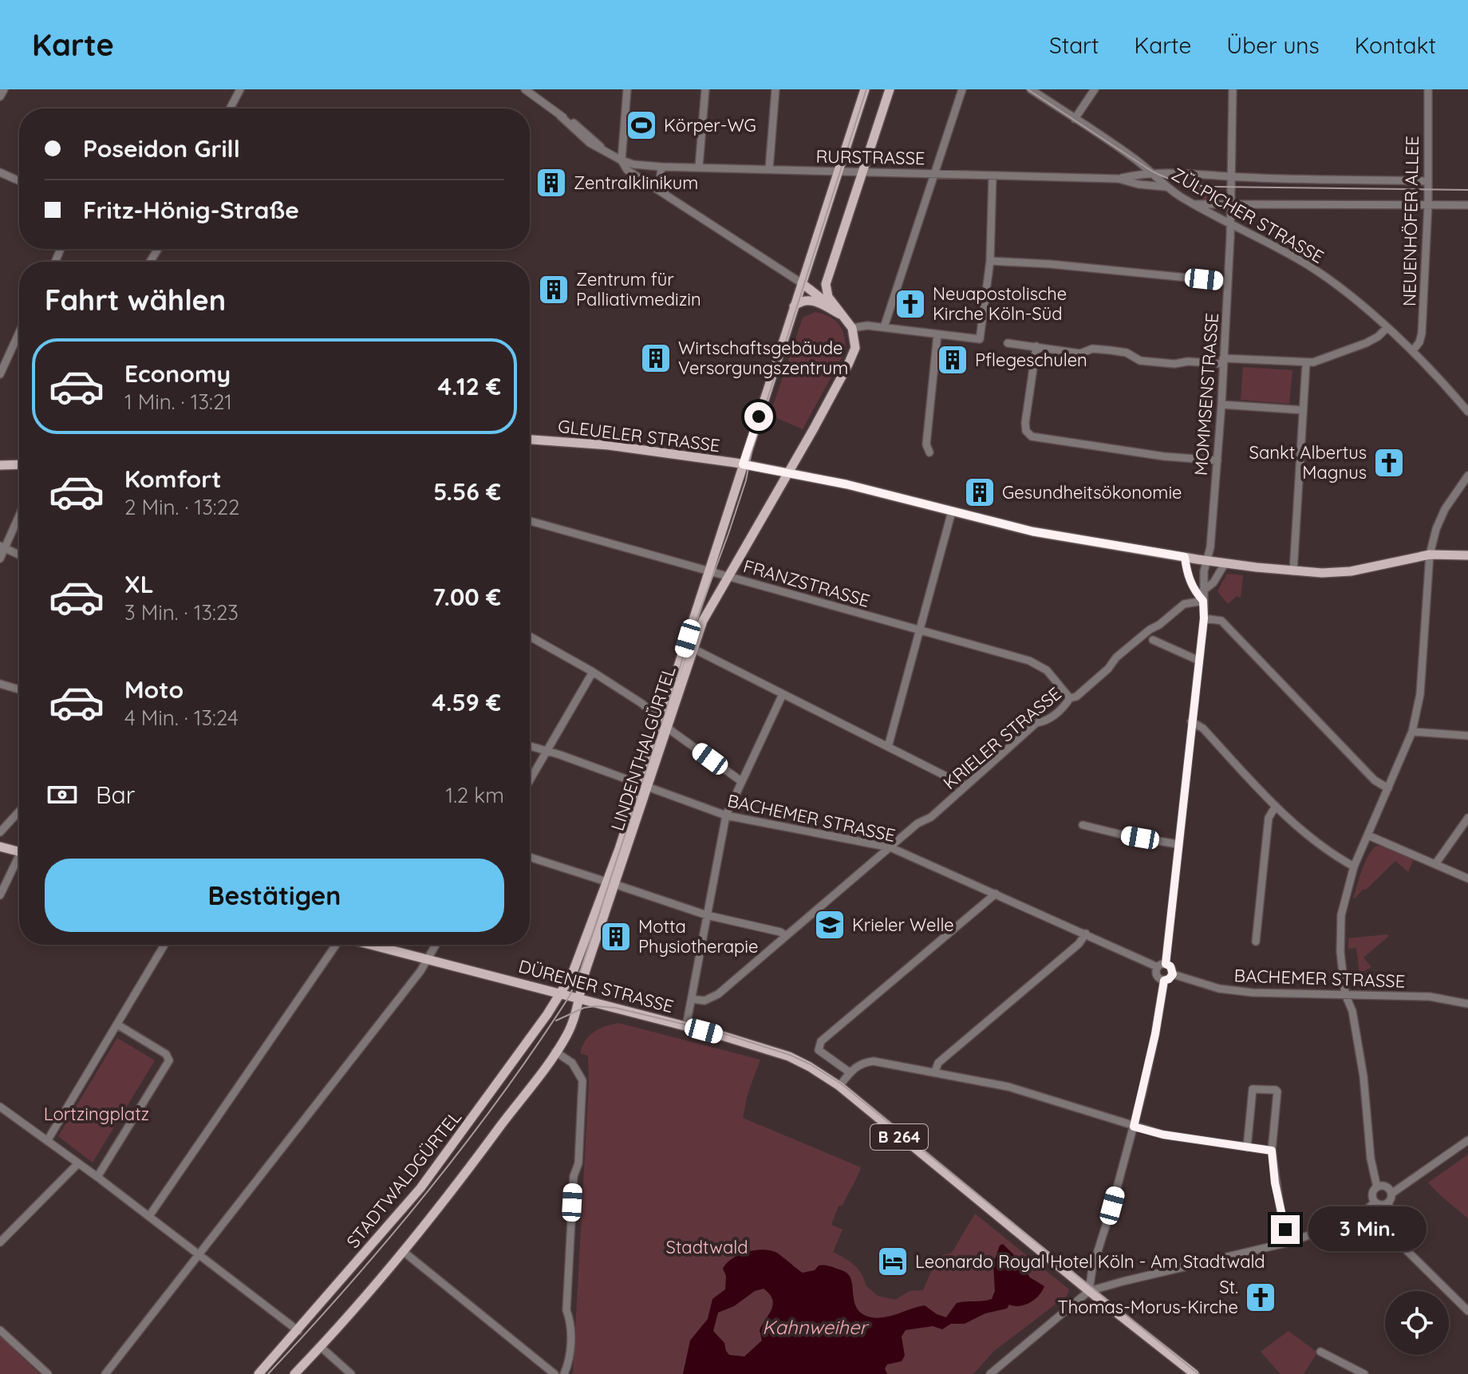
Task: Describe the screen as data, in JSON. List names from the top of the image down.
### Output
{
  "streets": {
    "main road": [
      "GLEUELER STRASSE",
      "LINDENTHALGÜRTEL",
      "DÜRENER STRASSE",
      "B 264",
      "STADTWALDGÜRTEL"
    ],
    "street": [
      "RURSTRASSE",
      "ZÜLPICHER STRASSE",
      "NEUENHÖFER ALLEE",
      "MOMMSENSTRASSE",
      "FRANZSTRASSE",
      "KRIELER STRASSE",
      "BACHEMER STRASSE"
    ]
  },
  "crossings": [
    ["RURSTRASSE", "ZÜLPICHER STRASSE"],
    ["RURSTRASSE", "LINDENTHALGÜRTEL"],
    ["ZÜLPICHER STRASSE", "NEUENHÖFER ALLEE"],
    ["ZÜLPICHER STRASSE", "MOMMSENSTRASSE"],
    ["MOMMSENSTRASSE", "GLEUELER STRASSE"],
    ["MOMMSENSTRASSE", "KRIELER STRASSE"],
    ["MOMMSENSTRASSE", "BACHEMER STRASSE"],
    ["GLEUELER STRASSE", "LINDENTHALGÜRTEL"],
    ["FRANZSTRASSE", "KRIELER STRASSE"],
    ["FRANZSTRASSE", "LINDENTHALGÜRTEL"],
    ["KRIELER STRASSE", "BACHEMER STRASSE"],
    ["LINDENTHALGÜRTEL", "BACHEMER STRASSE"],
    ["LINDENTHALGÜRTEL", "DÜRENER STRASSE"],
    ["LINDENTHALGÜRTEL", "STADTWALDGÜRTEL"],
    ["DÜRENER STRASSE", "STADTWALDGÜRTEL"]
  ],
  "water": ["Kahnweiher"],
  "parks": ["Lortzingplatz", "Stadtwald"],
  "places": {
    "sports": ["Körper-WG"],
    "building": [
      "Zentralklinikum",
      "Zentrum für Palliativmedizin",
      "Wirtschaftsgebäude Versorgungszentrum",
      "Pflegeschulen",
      "Gesundheitsökonomie",
      "Motta Physiotherapie"
    ],
    "church": ["Neuapostolische Kirche Köln-Süd", "Sankt Albertus Magnus", "St. Thomas-Morus-Kirche"],
    "school or university": ["Krieler Welle"],
    "hotel": ["Leonardo Royal Hotel Köln - Am Stadtwald"]
  },
  "page": {
    "header": "Karte",
    "nav": [
      "Start",
      "Karte",
      "Über uns",
      "Kontakt"
    ],
    "banner": ["Poseidon Grill", "Fritz-Hönig-Straße"],
    "heading": "Fahrt wählen",
    "list": [
      {
        "name": "Economy",
        "note": "1 Min. · 13:21",
        "value": "4.12 €"
      },
      {
        "name": "Komfort",
        "note": "2 Min. · 13:22",
        "value": "5.56 €"
      },
      {
        "name": "XL",
        "note": "3 Min. · 13:23",
        "value": "7.00 €"
      },
      {
        "name": "Moto",
        "note": "4 Min. · 13:24",
        "value": "4.59 €"
      }
    ],
    "pay": ["Bar", "1.2 km"],
    "buttons": "Bestätigen",
    "bubble": "3 Min."
  }
}
